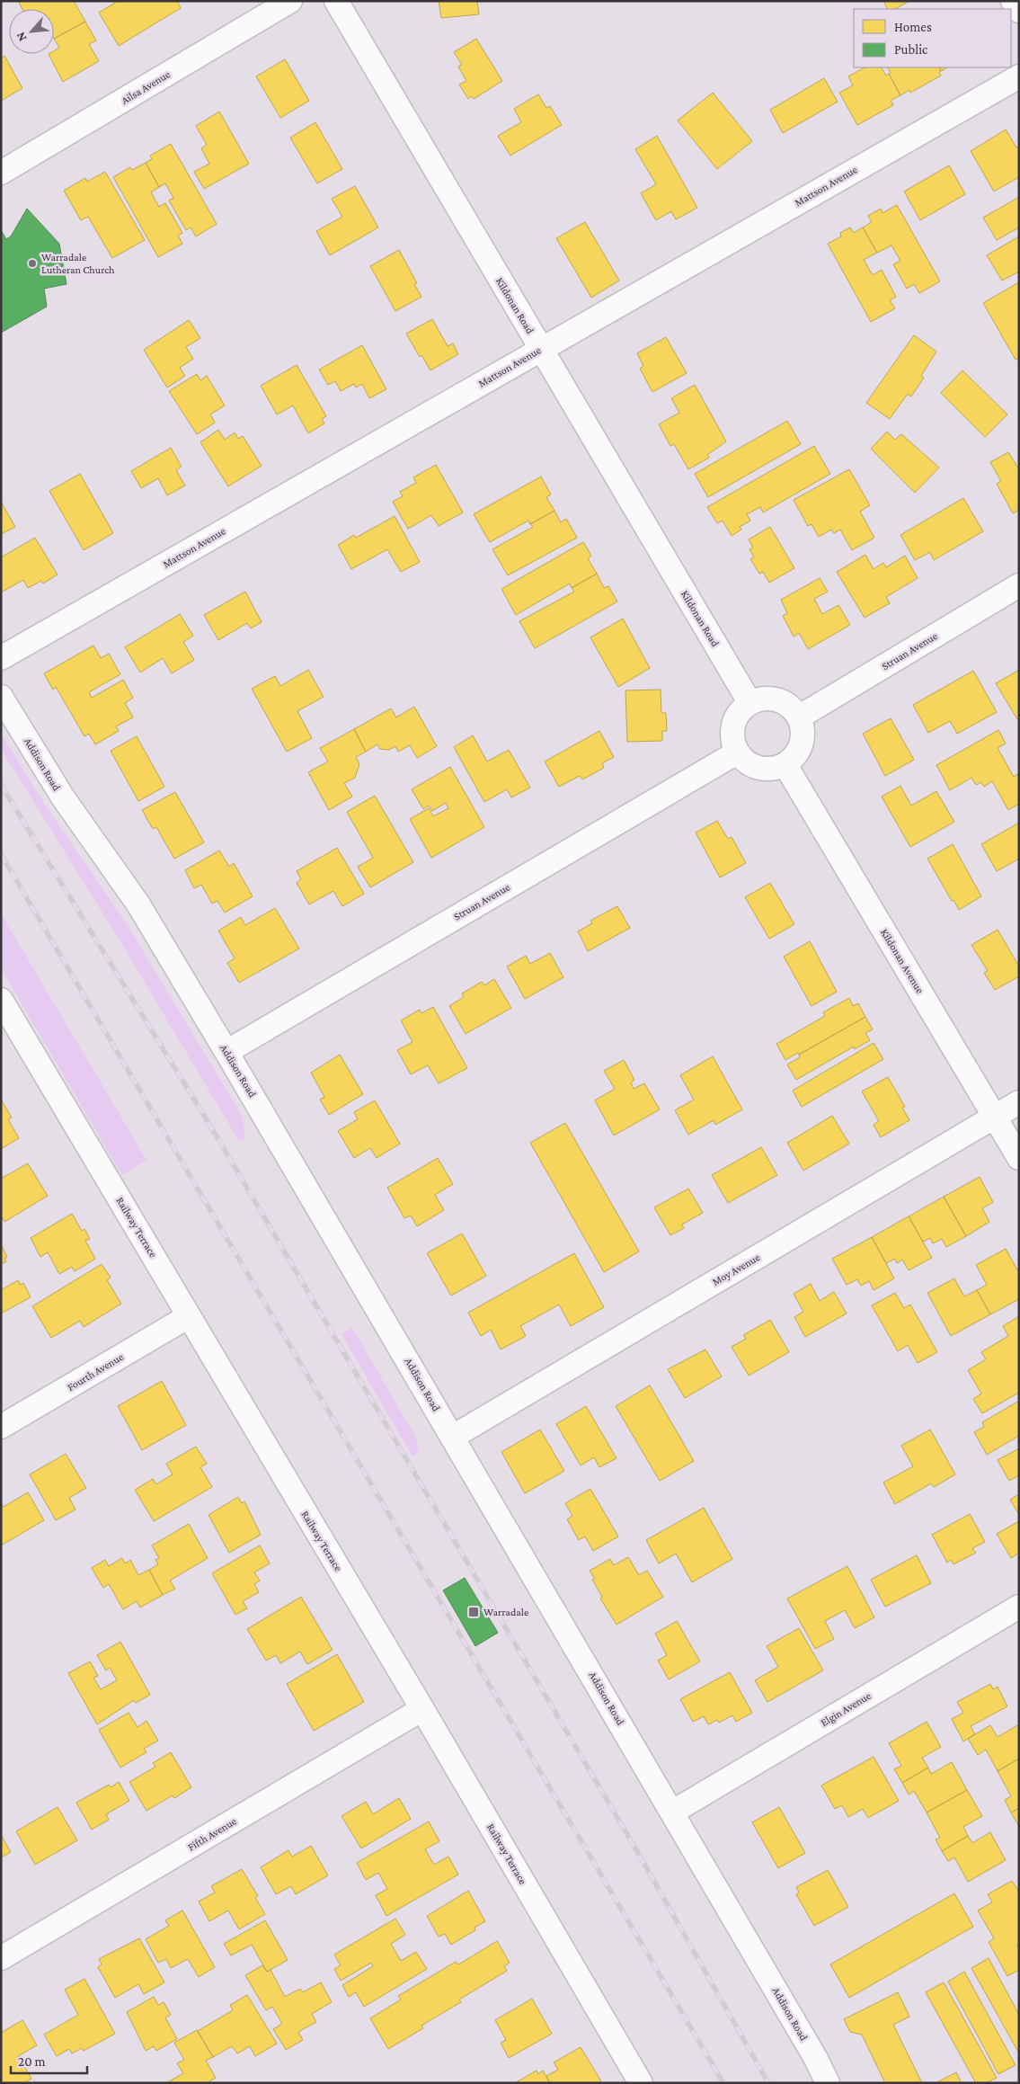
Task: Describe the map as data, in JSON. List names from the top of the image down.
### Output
{
  "streets": {
    "street": [
      "Ailsa Avenue",
      "Mattson Avenue",
      "Kildonan Road",
      "Struan Avenue",
      "Addison Road",
      "Kildonan Avenue",
      "Railway Terrace",
      "Moy Avenue",
      "Fourth Avenue",
      "Elgin Avenue",
      "Fifth Avenue"
    ]
  },
  "crossings": [
    ["Mattson Avenue", "Kildonan Road"],
    ["Kildonan Road", "Struan Avenue"],
    ["Kildonan Road", "Kildonan Avenue"],
    ["Struan Avenue", "Addison Road"],
    ["Struan Avenue", "Kildonan Avenue"],
    ["Addison Road", "Moy Avenue"],
    ["Addison Road", "Elgin Avenue"],
    ["Kildonan Avenue", "Moy Avenue"],
    ["Railway Terrace", "Fourth Avenue"],
    ["Railway Terrace", "Fifth Avenue"]
  ],
  "places": {
    "other": ["Warradale Lutheran Church"],
    "transit": ["Warradale"]
  },
  "legend": ["Homes", "Public"],
  "scale_bar": "20 m",
  "north": "bottom left"
}
